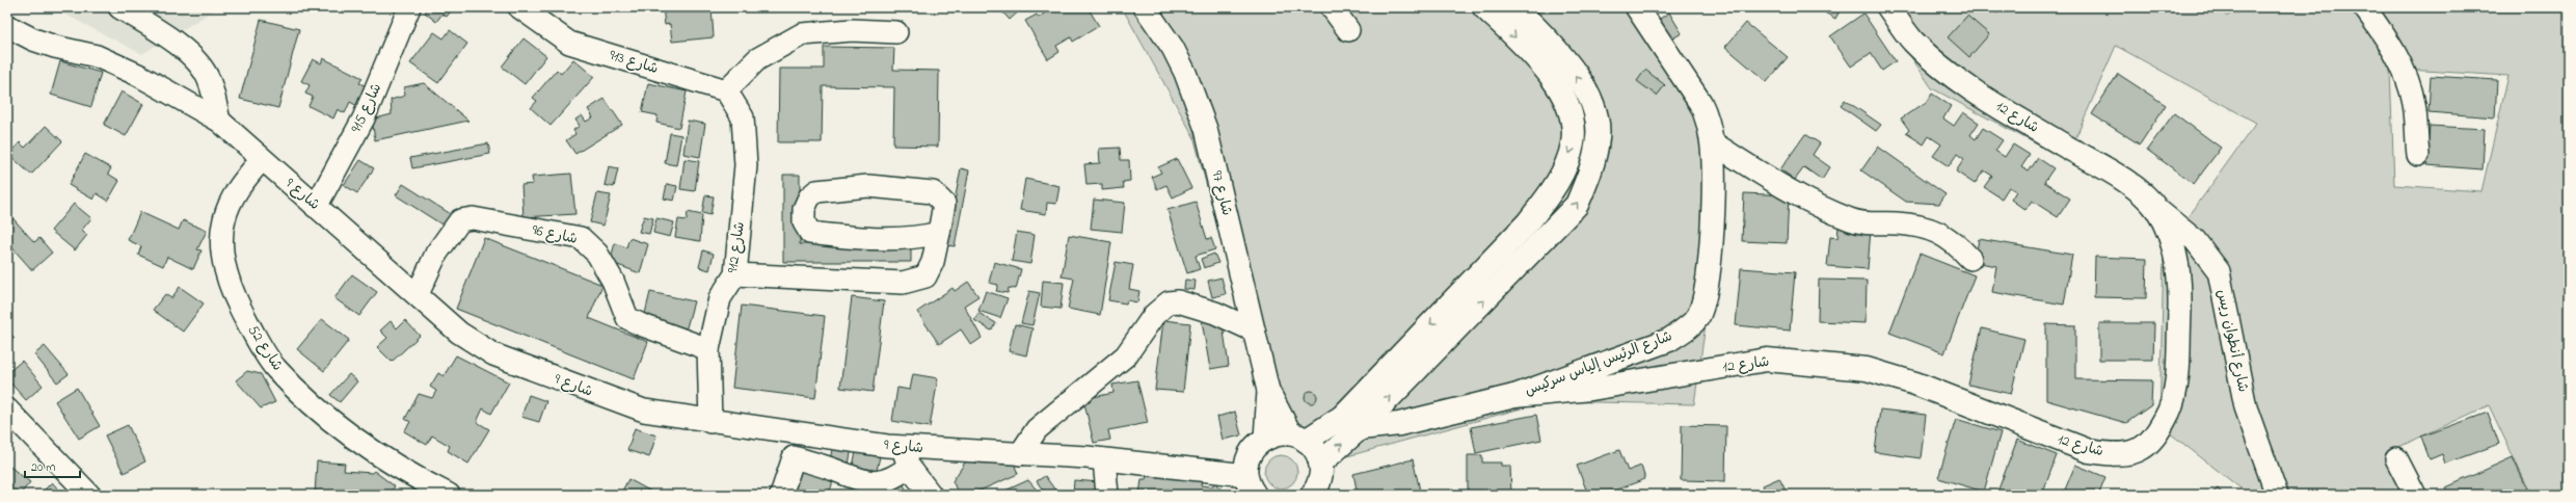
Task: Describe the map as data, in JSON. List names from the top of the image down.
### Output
{
  "streets": {
    "main road": ["شارع 12", "شارع الرئيس إلياس سركيس"],
    "street": [
      "شارع 913",
      "شارع 915",
      "شارع 97",
      "شارع 9",
      "شارع 96",
      "شارع 912",
      "شارع أنطوان ريس",
      "شارع 52"
    ]
  },
  "crossings": [
    ["شارع 913", "شارع 912"],
    ["شارع 915", "شارع 9"],
    ["شارع 12", "شارع أنطوان ريس"],
    ["شارع 12", "شارع الرئيس إلياس سركيس"],
    ["شارع 9", "شارع 96"],
    ["شارع 9", "شارع 912"],
    ["شارع 9", "شارع 52"],
    ["شارع 96", "شارع 912"]
  ],
  "scale_bar": "20 m"
}
